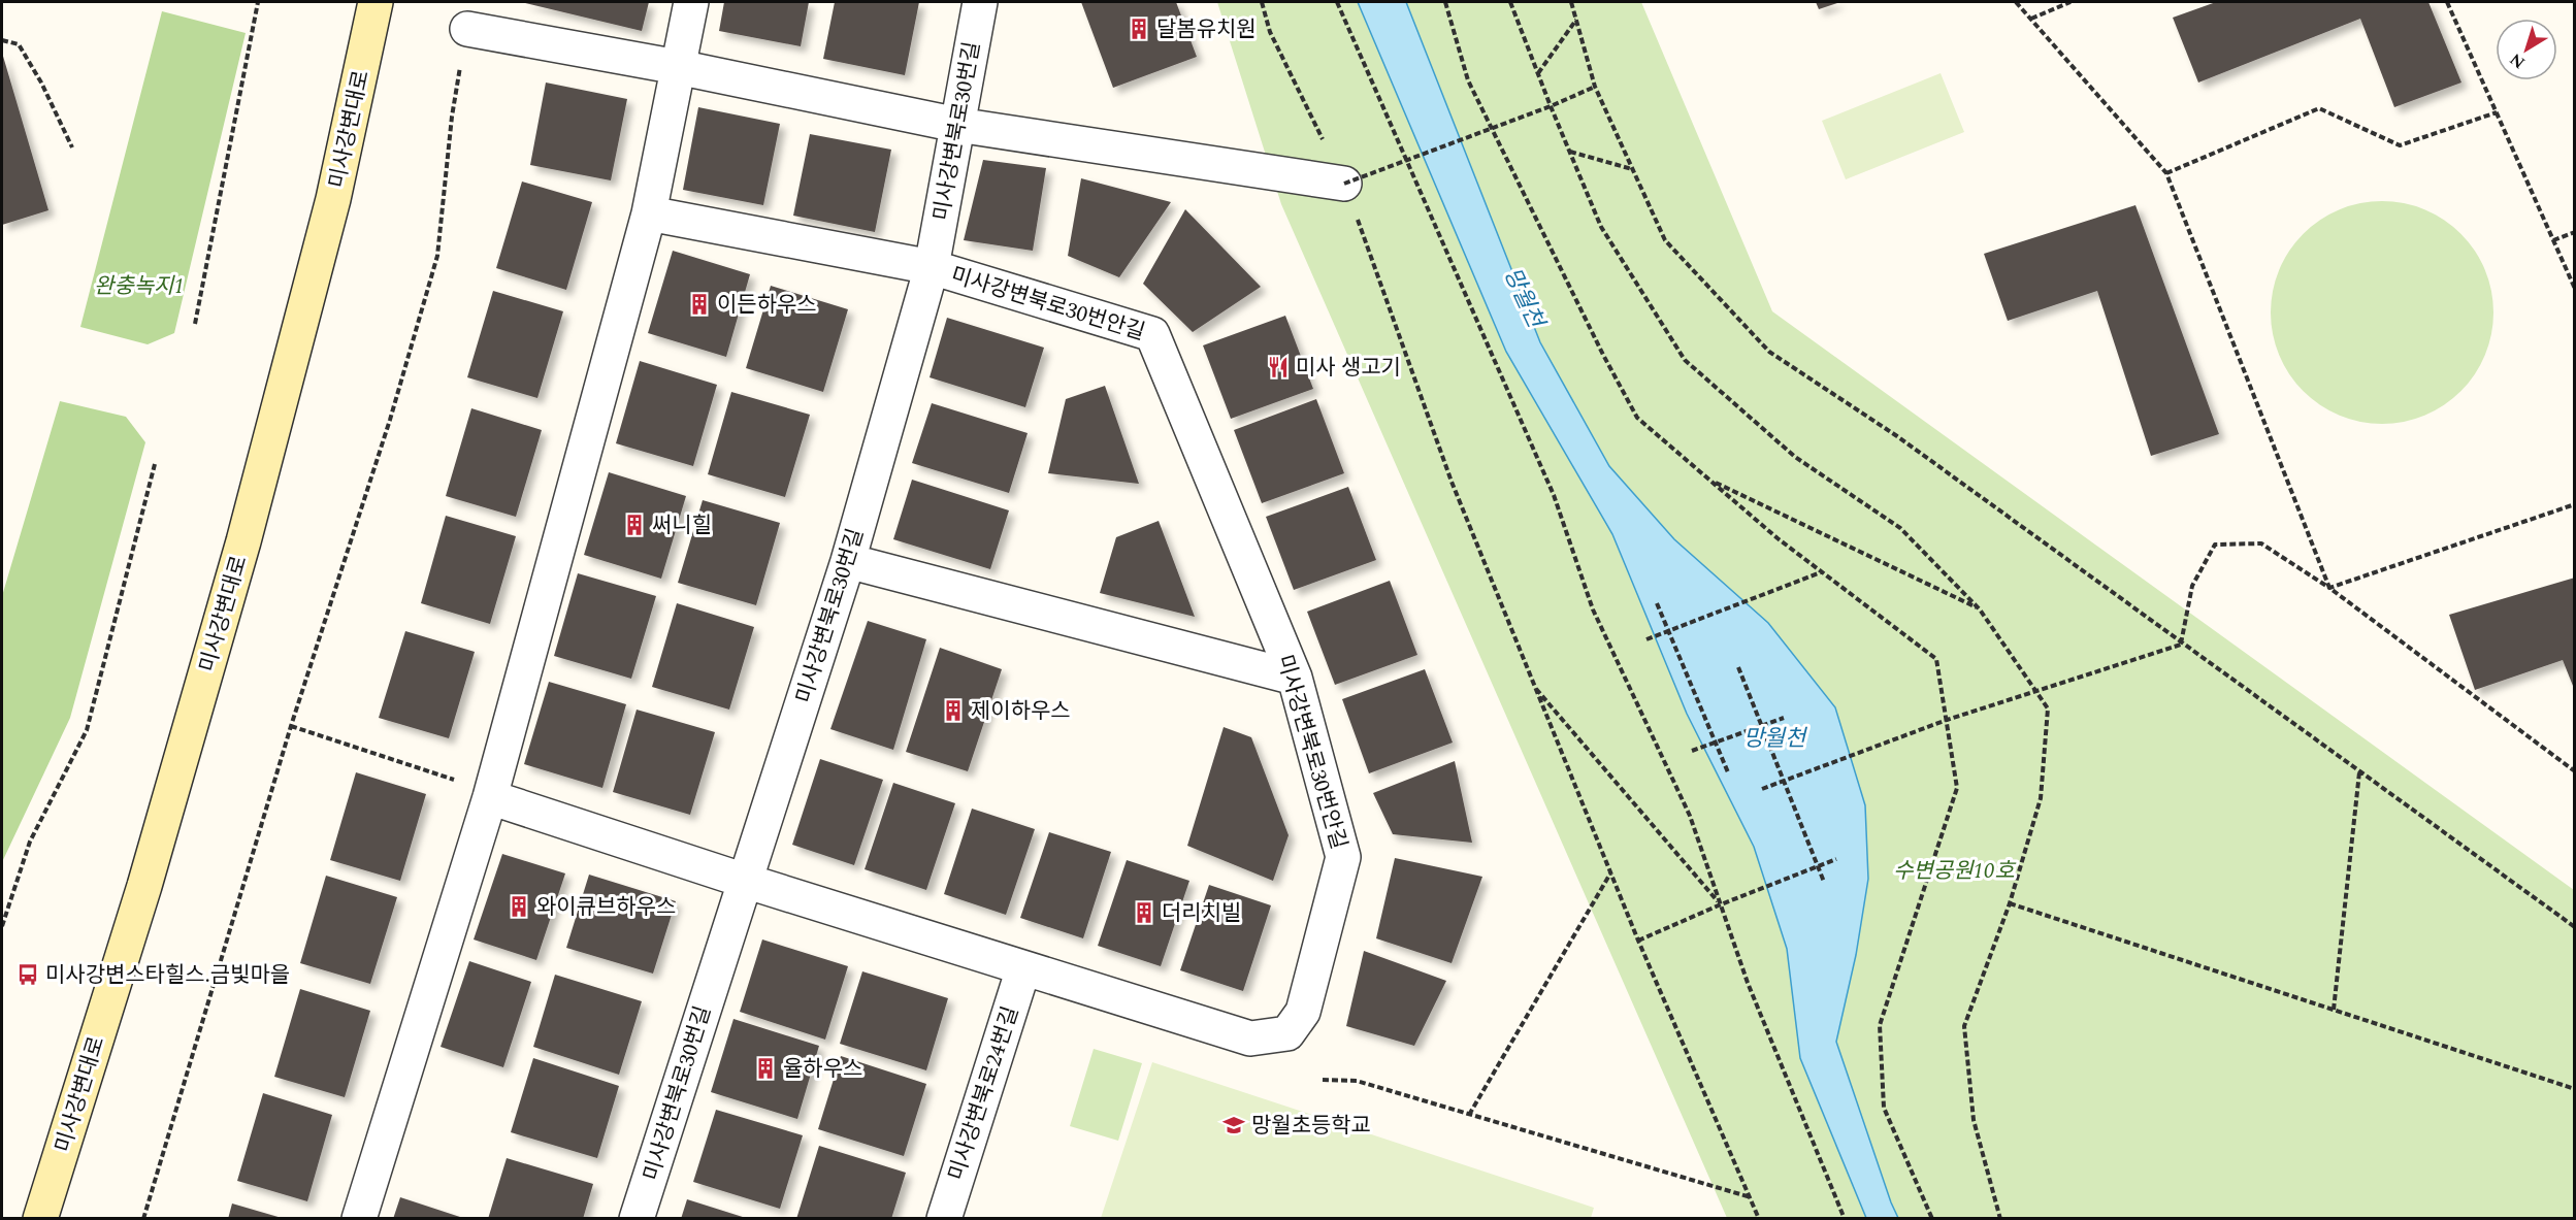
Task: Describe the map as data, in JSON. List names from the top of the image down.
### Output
{
  "streets": {
    "main road": ["미사강변대로"],
    "street": ["미사강변북로30번길", "미사강변북로30번안길", "미사강변북로24번길"]
  },
  "crossings": [
    ["미사강변북로30번길", "미사강변북로30번안길"],
    ["미사강변북로30번안길", "미사강변북로24번길"]
  ],
  "water": ["망월천"],
  "parks": ["완충녹지1", "수변공원10호"],
  "places": {
    "building": [
      "달봄유치원",
      "이든하우스",
      "써니힐",
      "제이하우스",
      "와이큐브하우스",
      "더리치빌",
      "율하우스"
    ],
    "restaurant": ["미사 생고기"],
    "bus stop": ["미사강변스타힐스.금빛마을"],
    "school or university": ["망월초등학교"]
  },
  "north": "bottom left"
}
